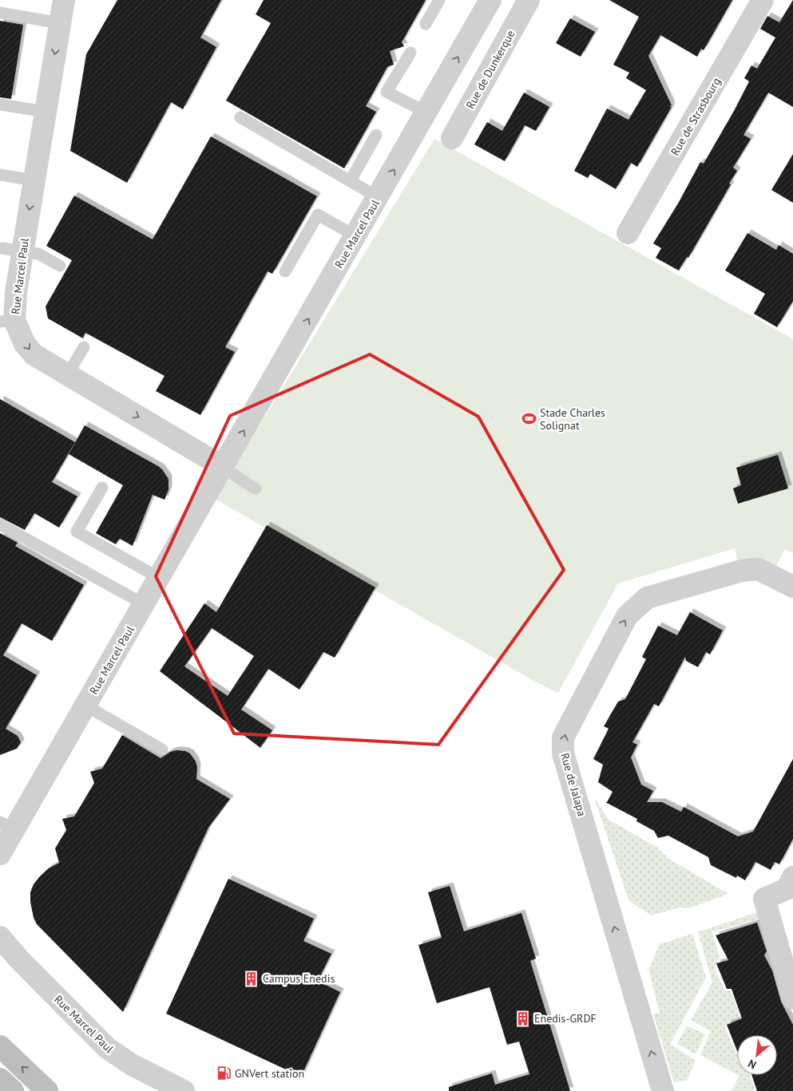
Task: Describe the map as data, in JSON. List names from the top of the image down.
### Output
{
  "streets": {
    "street": [
      "Rue de Dunkerque",
      "Rue de Strasbourg",
      "Rue Marcel Paul",
      "Rue de Jalapa"
    ]
  },
  "places": {
    "sports": ["Stade Charles Solignat"],
    "building": ["Campus Enedis", "Enedis-GRDF"],
    "fuel station": ["GNVert station"]
  },
  "north": "bottom left"
}
